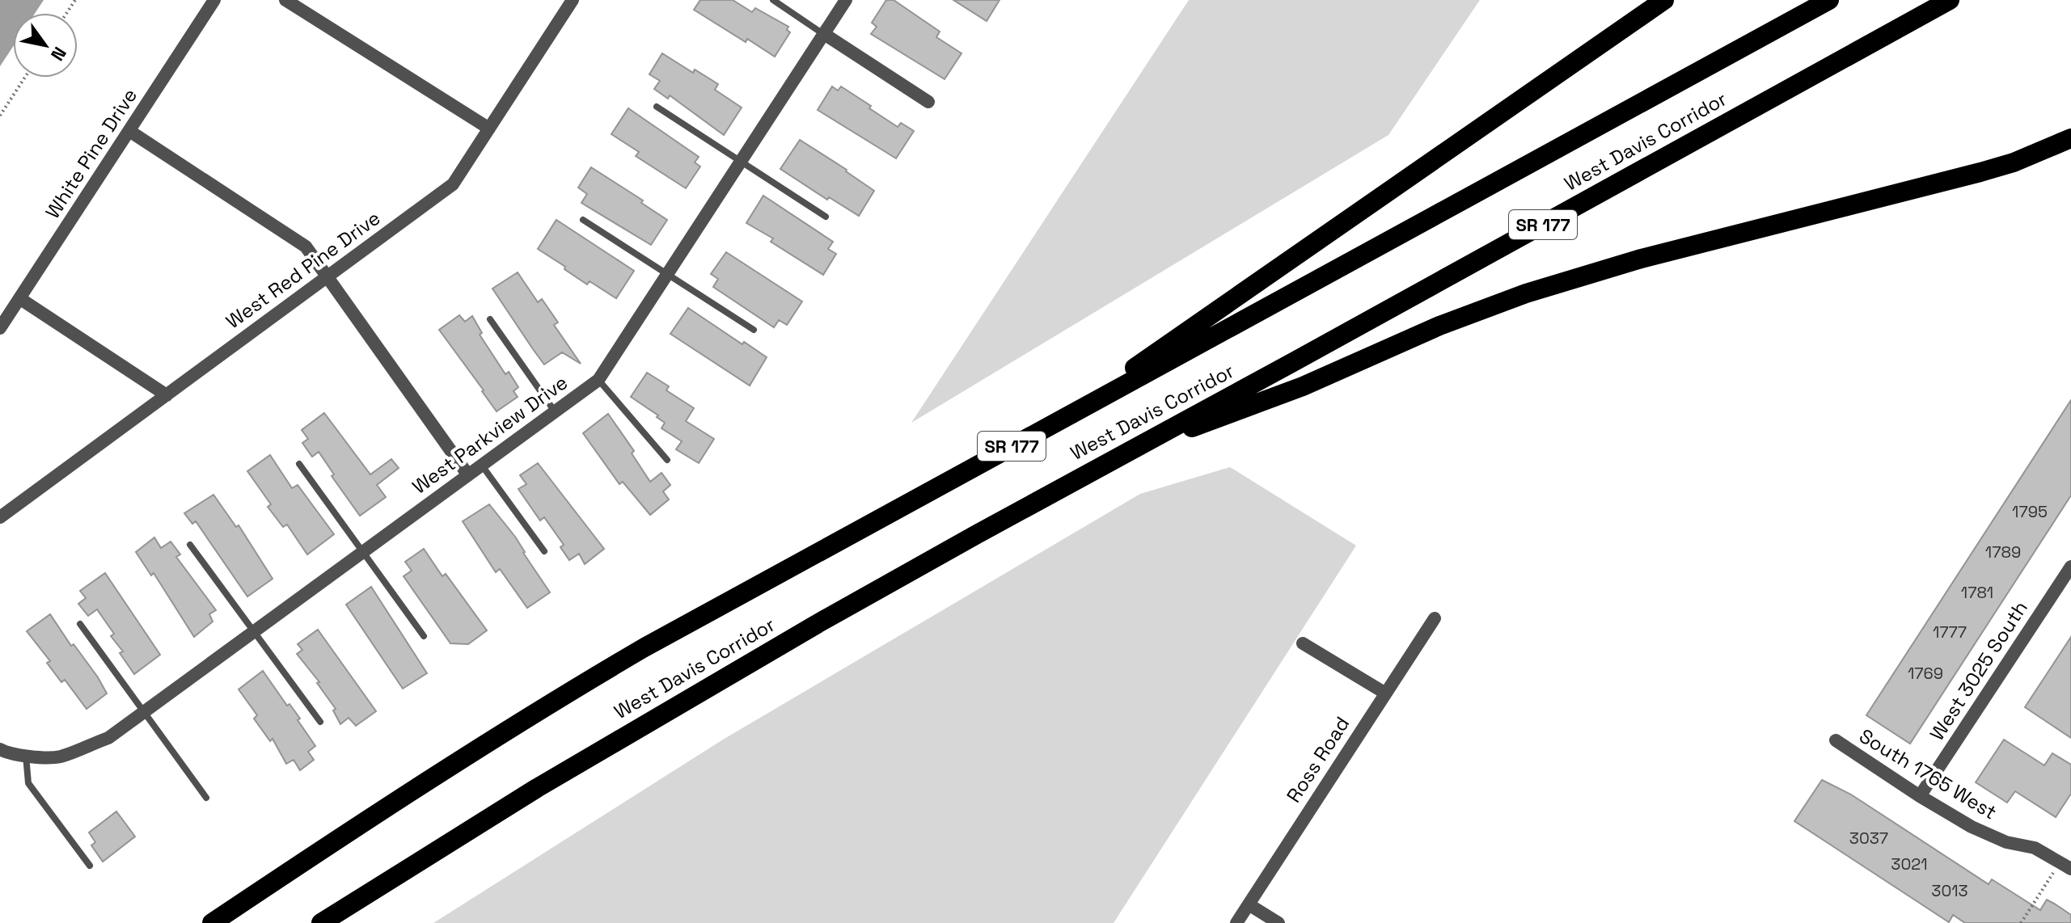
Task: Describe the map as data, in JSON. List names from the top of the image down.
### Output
{
  "streets": {
    "highway": ["West Davis Corridor", "SR 177"],
    "street": [
      "White Pine Drive",
      "West Red Pine Drive",
      "West Parkview Drive",
      "West 3025 South",
      "Ross Road",
      "South 1765 West"
    ]
  },
  "crossings": [
    ["West 3025 South", "South 1765 West"]
  ],
  "house_numbers": [
    "1795",
    "1789",
    "1781",
    "1777",
    "1769",
    "3037",
    "3021",
    "3013"
  ],
  "north": "bottom right"
}
